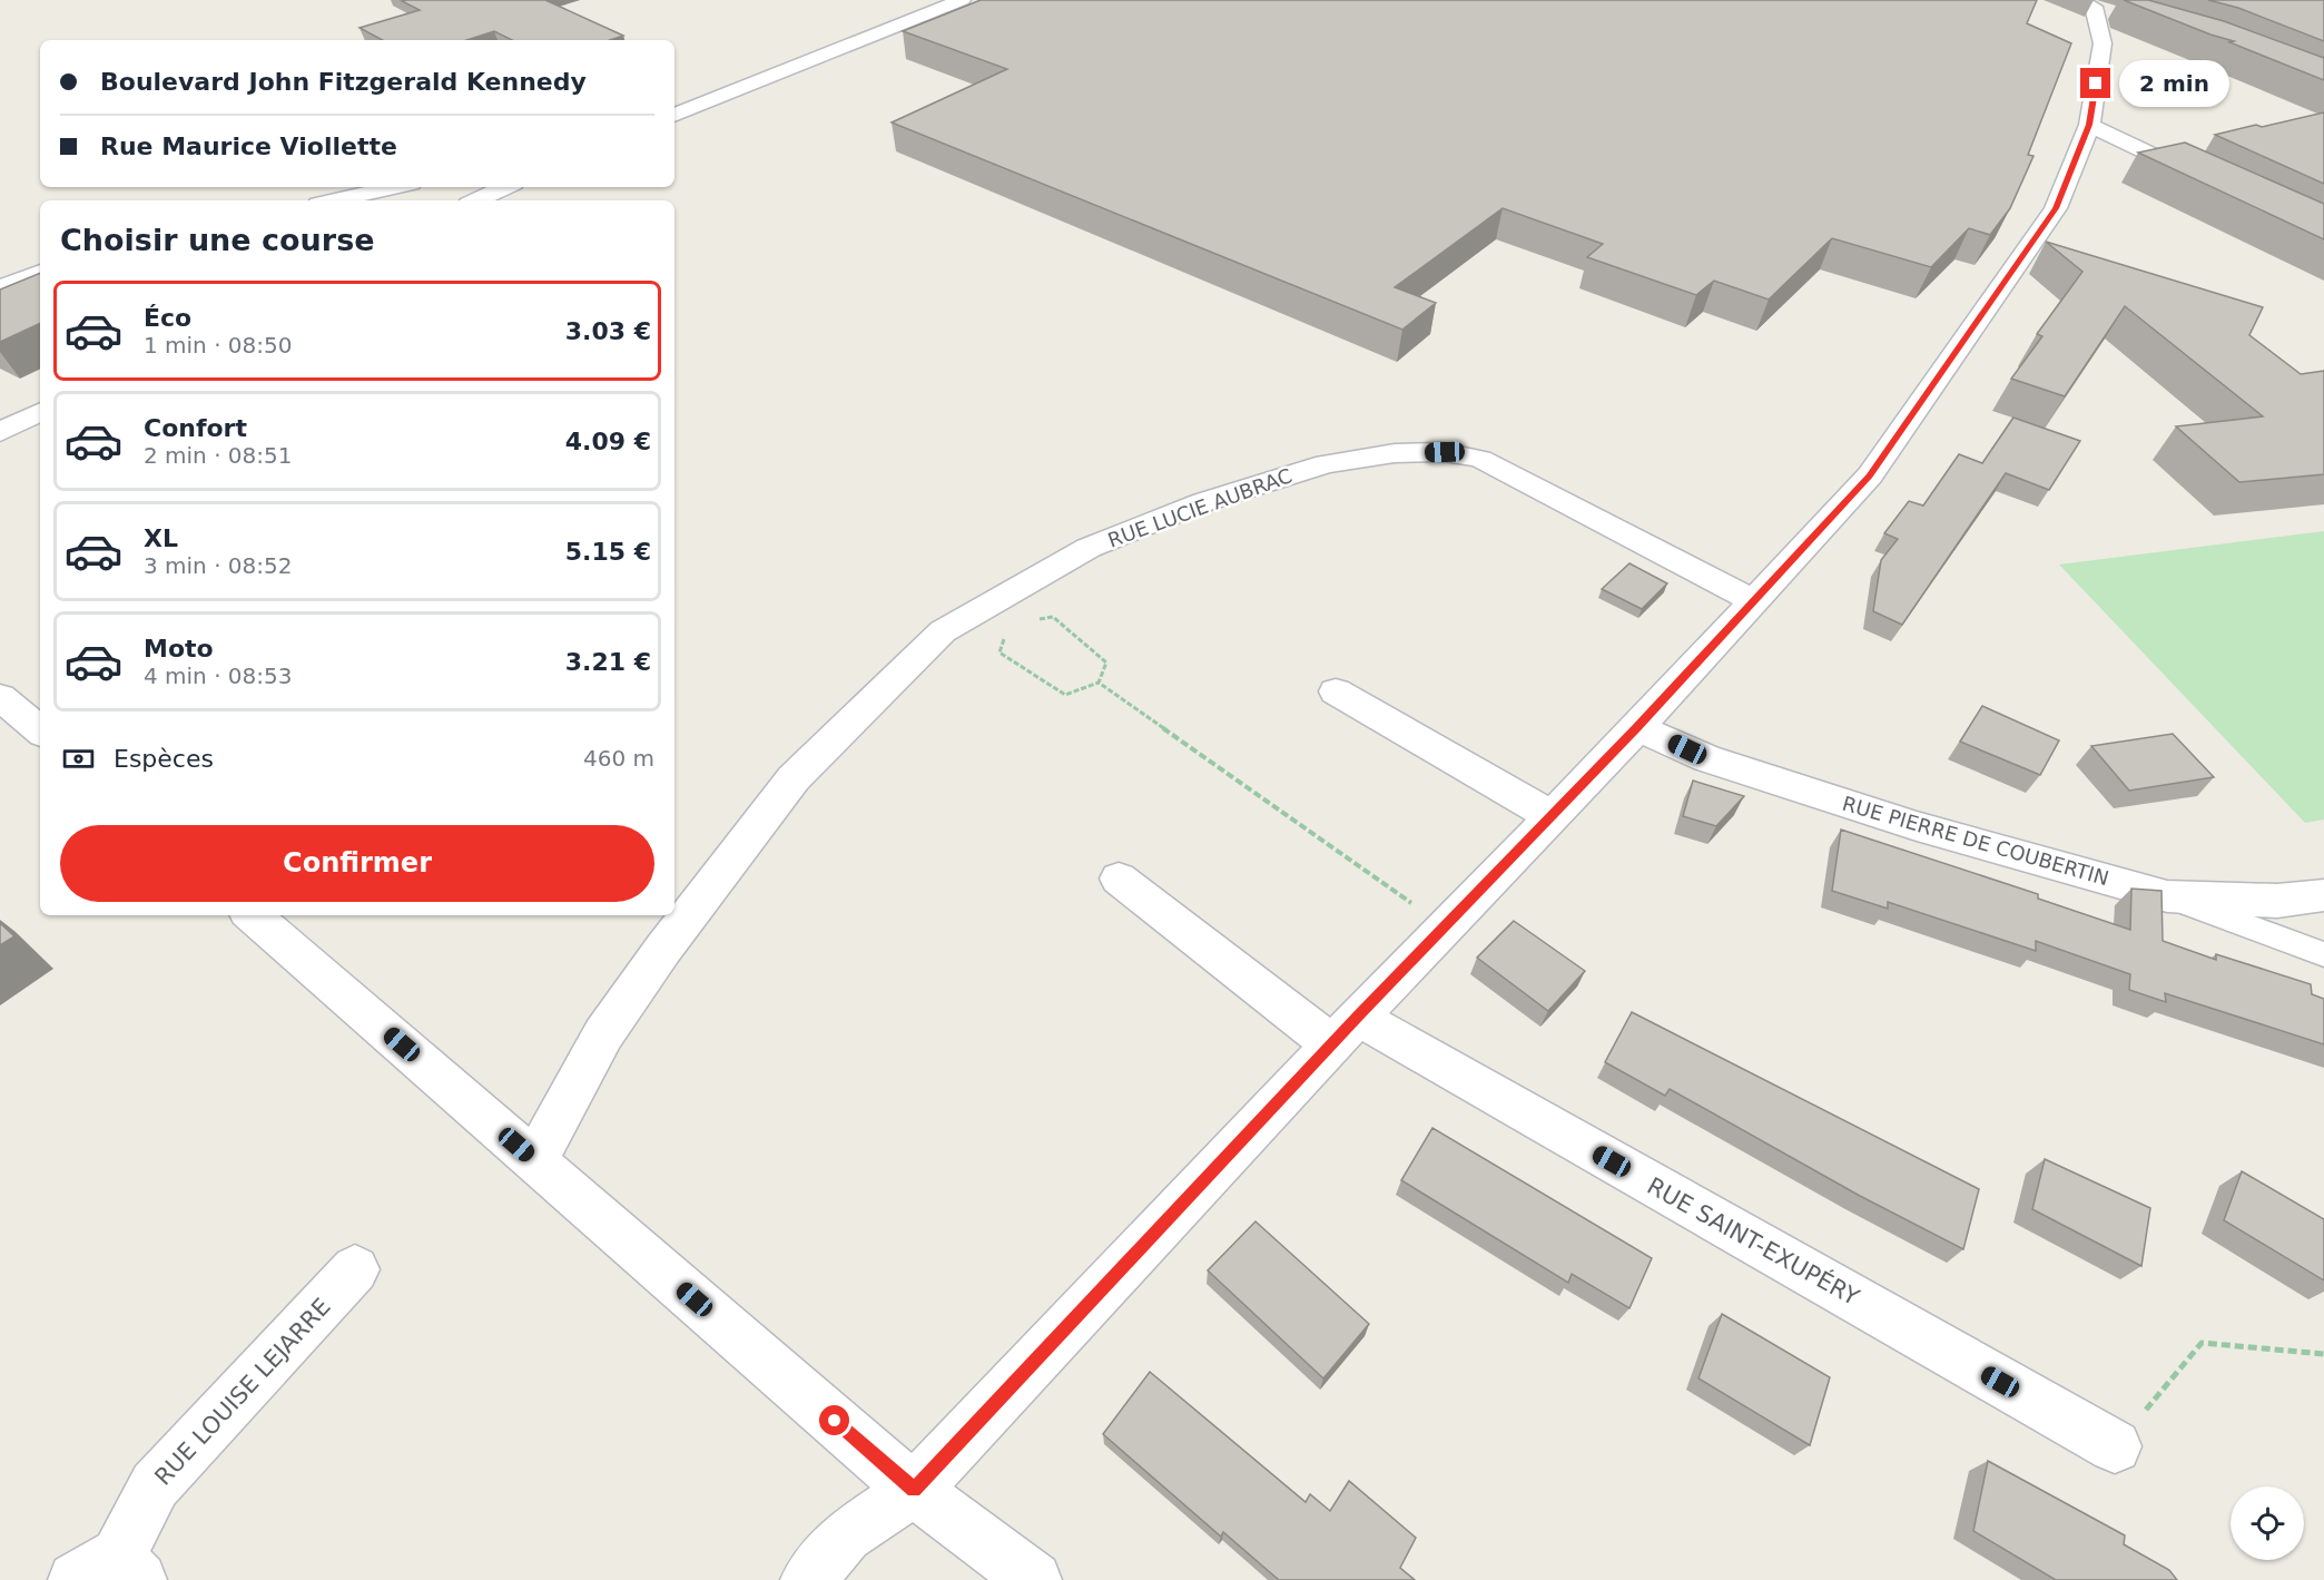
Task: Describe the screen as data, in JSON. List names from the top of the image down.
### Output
{
  "streets": {
    "street": [
      "RUE LUCIE AUBRAC",
      "RUE PIERRE DE COUBERTIN",
      "RUE SAINT-EXUPÉRY",
      "RUE LOUISE LEJARRE"
    ]
  },
  "page": {
    "banner": ["Boulevard John Fitzgerald Kennedy", "Rue Maurice Viollette"],
    "bubble": "2 min",
    "heading": "Choisir une course",
    "list": [
      {
        "name": "Éco",
        "note": "1 min · 08:50",
        "value": "3.03 €"
      },
      {
        "name": "Confort",
        "note": "2 min · 08:51",
        "value": "4.09 €"
      },
      {
        "name": "XL",
        "note": "3 min · 08:52",
        "value": "5.15 €"
      },
      {
        "name": "Moto",
        "note": "4 min · 08:53",
        "value": "3.21 €"
      }
    ],
    "pay": ["Espèces", "460 m"],
    "buttons": "Confirmer"
  }
}
